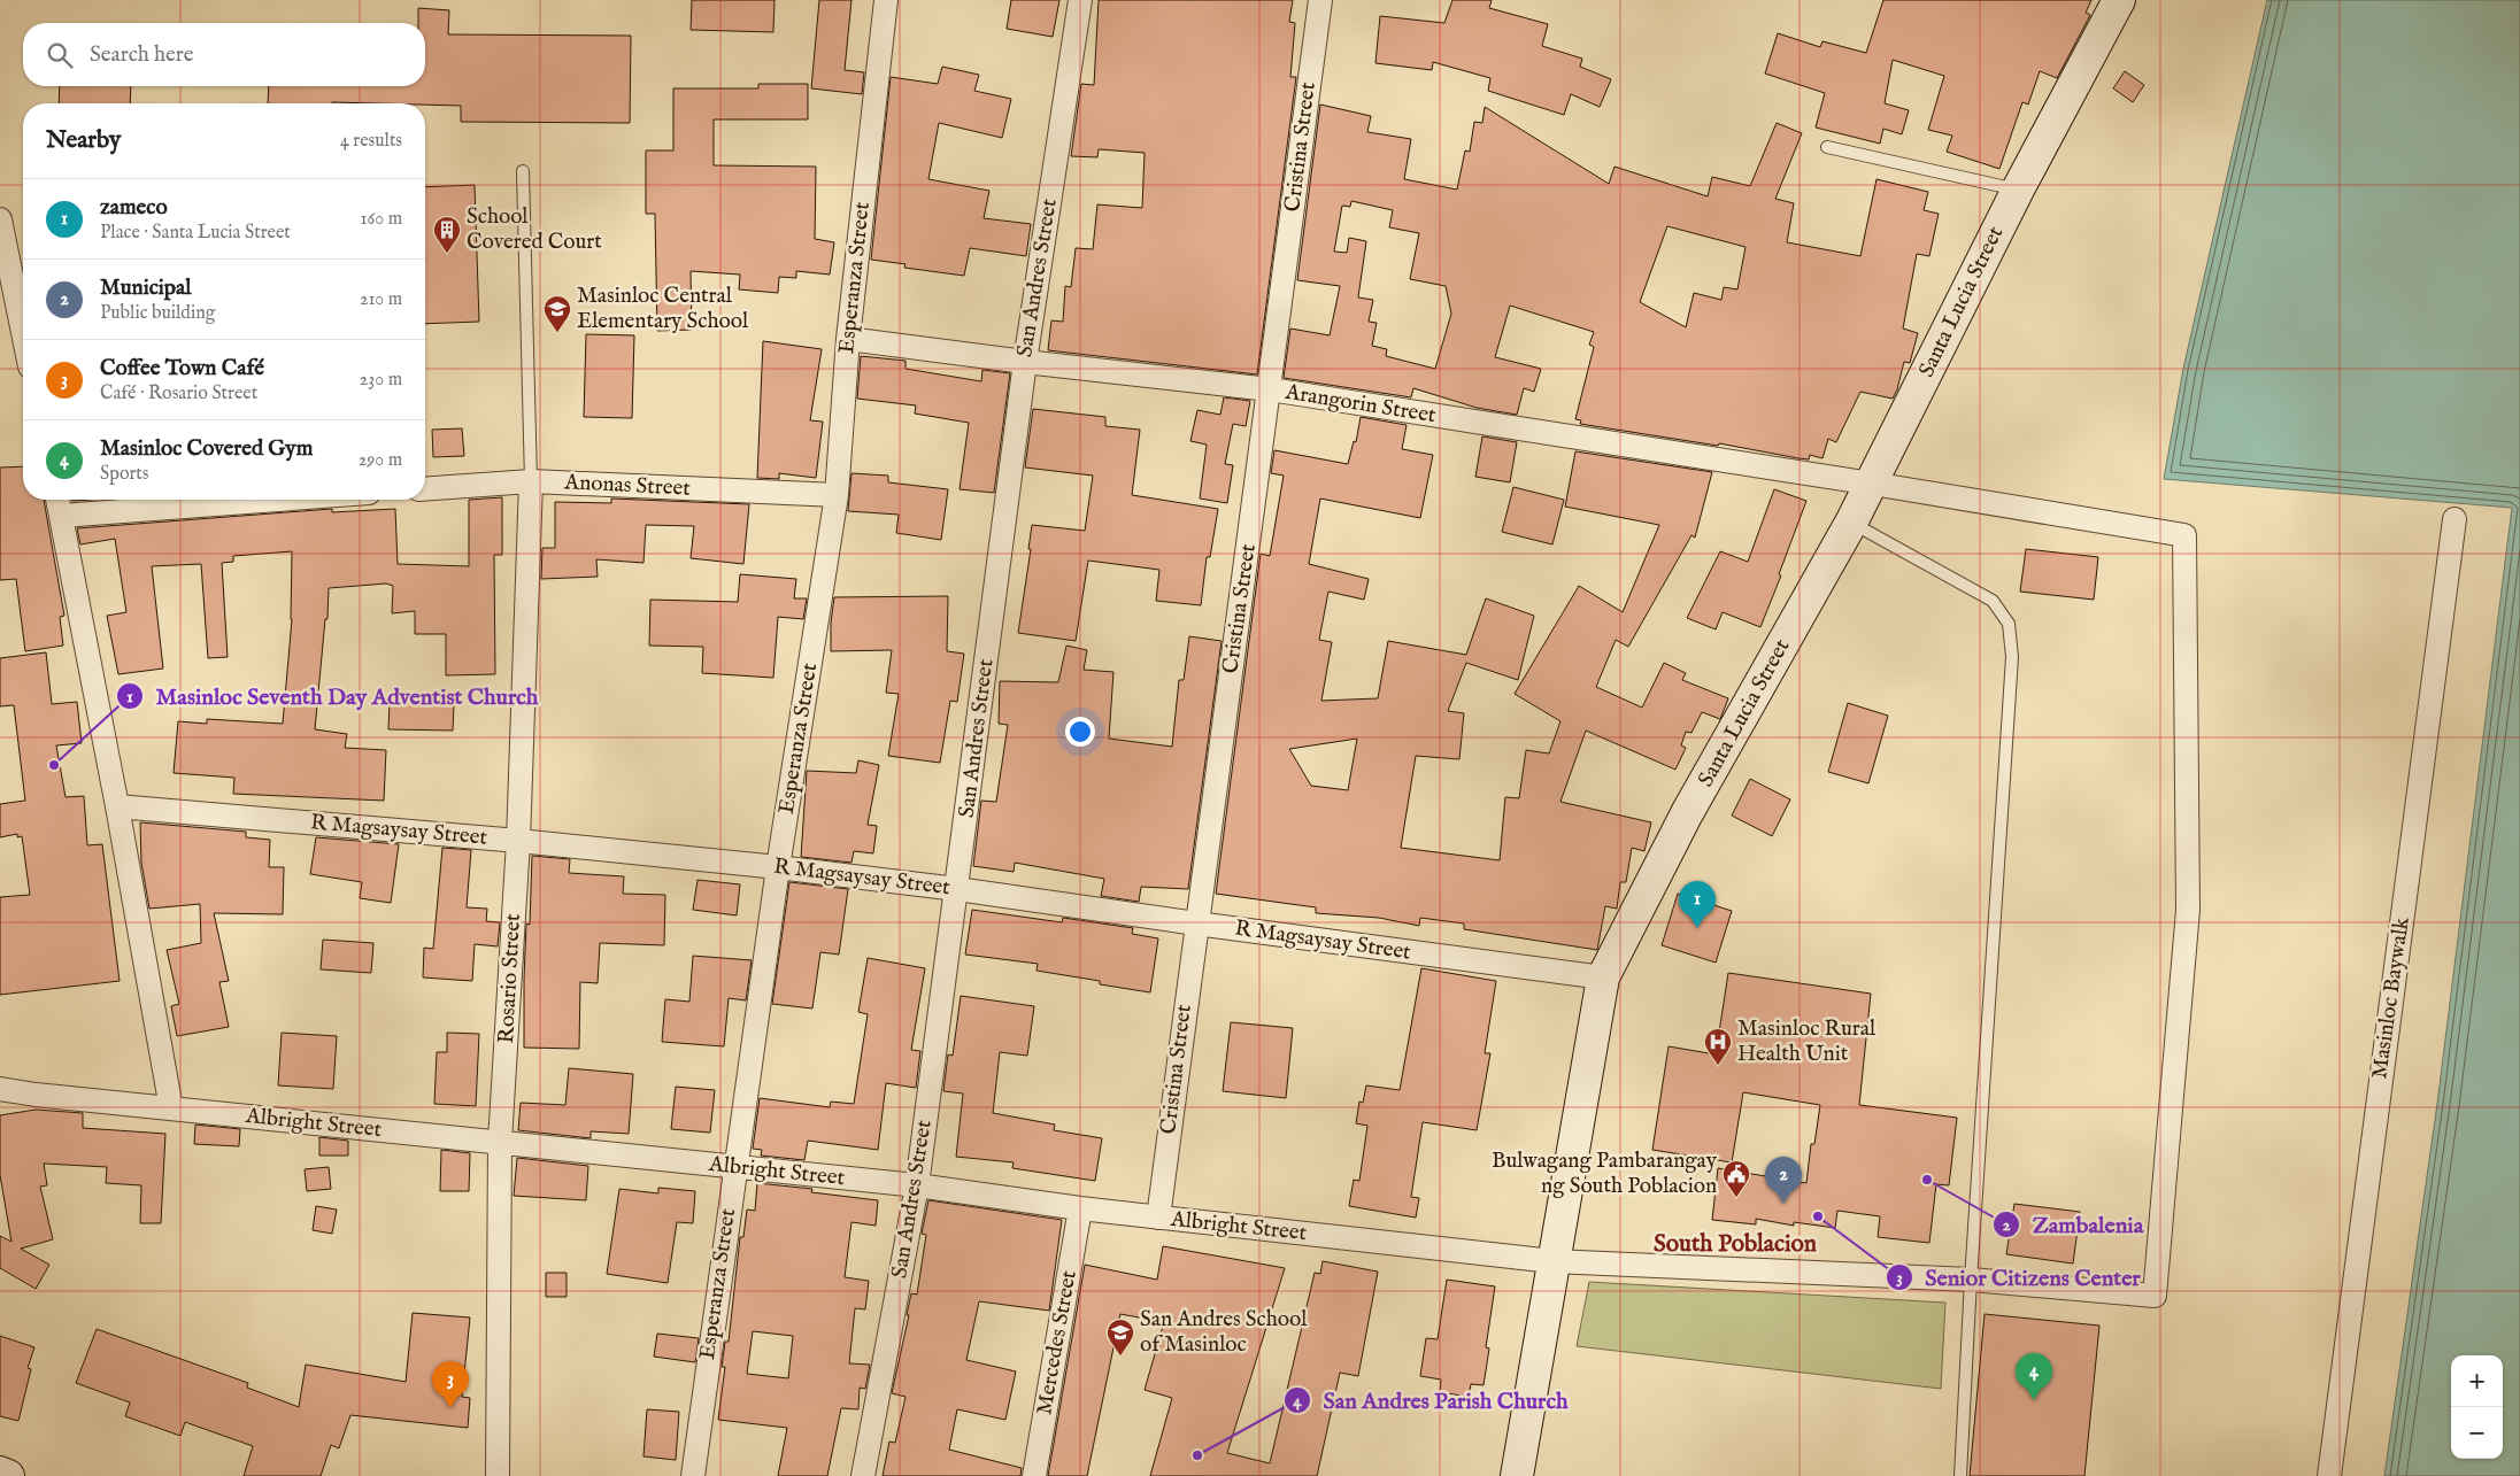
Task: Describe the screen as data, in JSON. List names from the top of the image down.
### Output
{
  "streets": {
    "street": [
      "Cristina Street",
      "Esperanza Street",
      "San Andres Street",
      "Santa Lucia Street",
      "Arangorin Street",
      "Anonas Street",
      "R Magsaysay Street",
      "Rosario Street",
      "Masinloc Baywalk",
      "Albright Street",
      "Mercedes Street"
    ]
  },
  "crossings": [
    ["Cristina Street", "Arangorin Street"],
    ["Cristina Street", "R Magsaysay Street"],
    ["Cristina Street", "Albright Street"],
    ["Esperanza Street", "Arangorin Street"],
    ["Esperanza Street", "Anonas Street"],
    ["Esperanza Street", "R Magsaysay Street"],
    ["Esperanza Street", "Albright Street"],
    ["San Andres Street", "Arangorin Street"],
    ["San Andres Street", "R Magsaysay Street"],
    ["San Andres Street", "Albright Street"],
    ["Santa Lucia Street", "Arangorin Street"],
    ["Santa Lucia Street", "R Magsaysay Street"],
    ["Santa Lucia Street", "Albright Street"],
    ["Arangorin Street", "Albright Street"],
    ["Anonas Street", "Rosario Street"],
    ["R Magsaysay Street", "Rosario Street"],
    ["Rosario Street", "Albright Street"],
    ["Albright Street", "Mercedes Street"]
  ],
  "districts": ["South Poblacion"],
  "places": {
    "building": ["School Covered Court"],
    "school or university": ["Masinloc Central Elementary School", "San Andres School of Masinloc"],
    "other": [
      "Masinloc Seventh Day Adventist Church",
      "Zambalenia",
      "Senior Citizens Center",
      "San Andres Parish Church"
    ],
    "hospital": ["Masinloc Rural Health Unit"],
    "public building": ["Bulwagang Pambarangay ng South Poblacion"]
  },
  "page": {
    "search": "Search here",
    "heading": ["Nearby", "4 results"],
    "list": [
      {
        "mark": "1",
        "name": "zameco",
        "note": "Place · Santa Lucia Street",
        "value": "160 m"
      },
      {
        "mark": "2",
        "name": "Municipal",
        "note": "Public building",
        "value": "210 m"
      },
      {
        "mark": "3",
        "name": "Coffee Town Café",
        "note": "Café · Rosario Street",
        "value": "230 m"
      },
      {
        "mark": "4",
        "name": "Masinloc Covered Gym",
        "note": "Sports",
        "value": "290 m"
      }
    ],
    "pins": [
      "1",
      "2",
      "4",
      "3"
    ],
    "map_buttons": ["+", "−"]
  }
}
